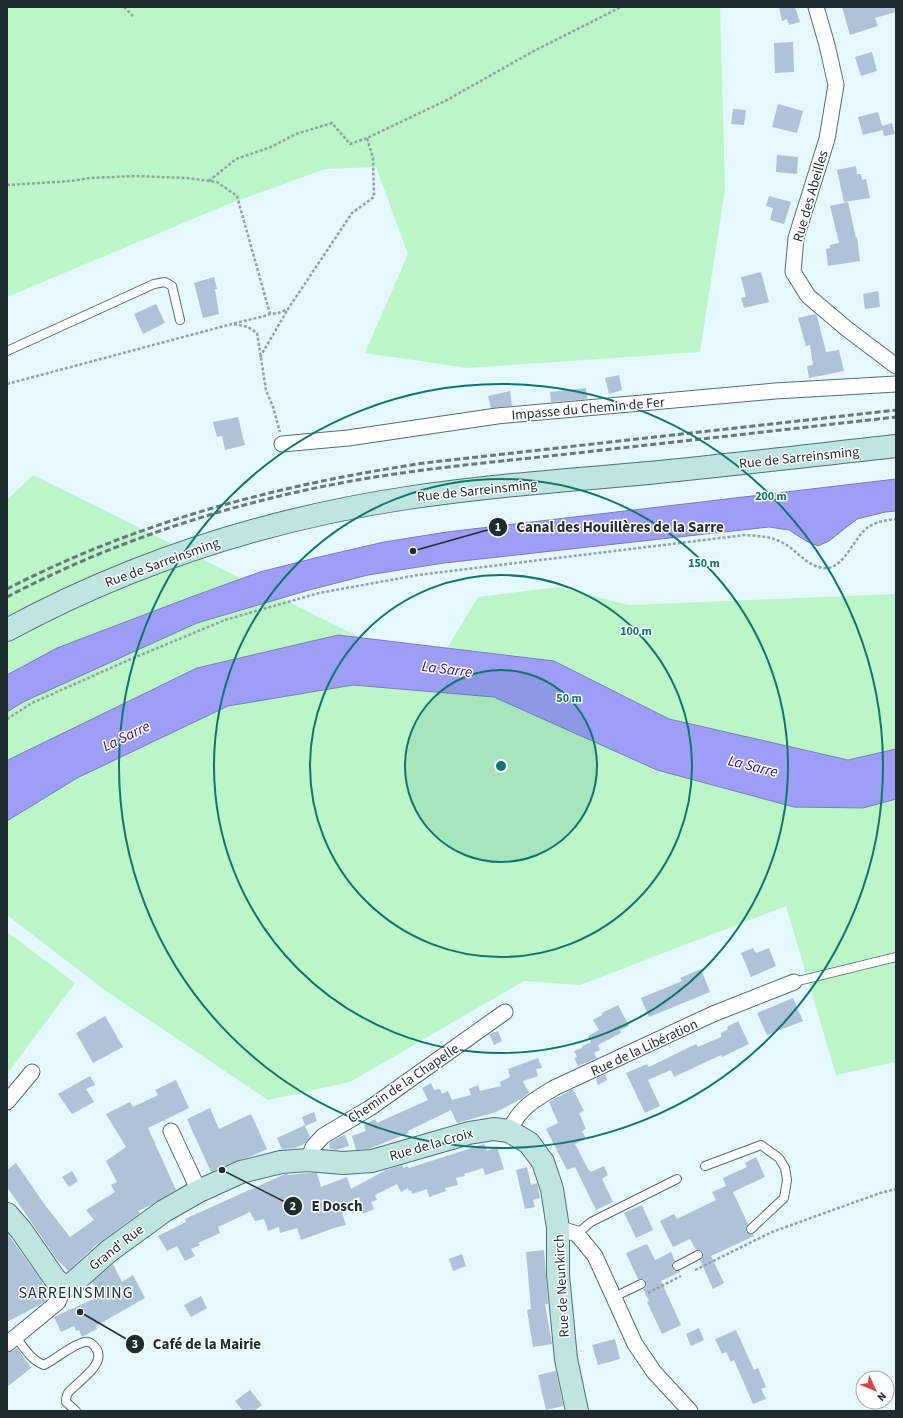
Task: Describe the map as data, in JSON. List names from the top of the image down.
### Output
{
  "streets": {
    "street": [
      "Rue des Abeilles",
      "Impasse du Chemin de Fer",
      "Rue de Sarreinsming",
      "Rue de la Libération",
      "Chemin de la Chapelle",
      "Rue de la Croix",
      "Grand' Rue",
      "Rue de Neunkirch"
    ]
  },
  "crossings": [
    ["Rue de la Libération", "Rue de la Croix"],
    ["Chemin de la Chapelle", "Rue de la Croix"],
    ["Chemin de la Chapelle", "Grand' Rue"],
    ["Rue de la Croix", "Grand' Rue"],
    ["Rue de la Croix", "Rue de Neunkirch"]
  ],
  "districts": ["SARREINSMING"],
  "water": ["La Sarre"],
  "places": ["Canal des Houillères de la Sarre", "E Dosch", "Café de la Mairie"],
  "north": "bottom right",
  "rings": [
    "200 m",
    "150 m",
    "100 m",
    "50 m"
  ]
}
